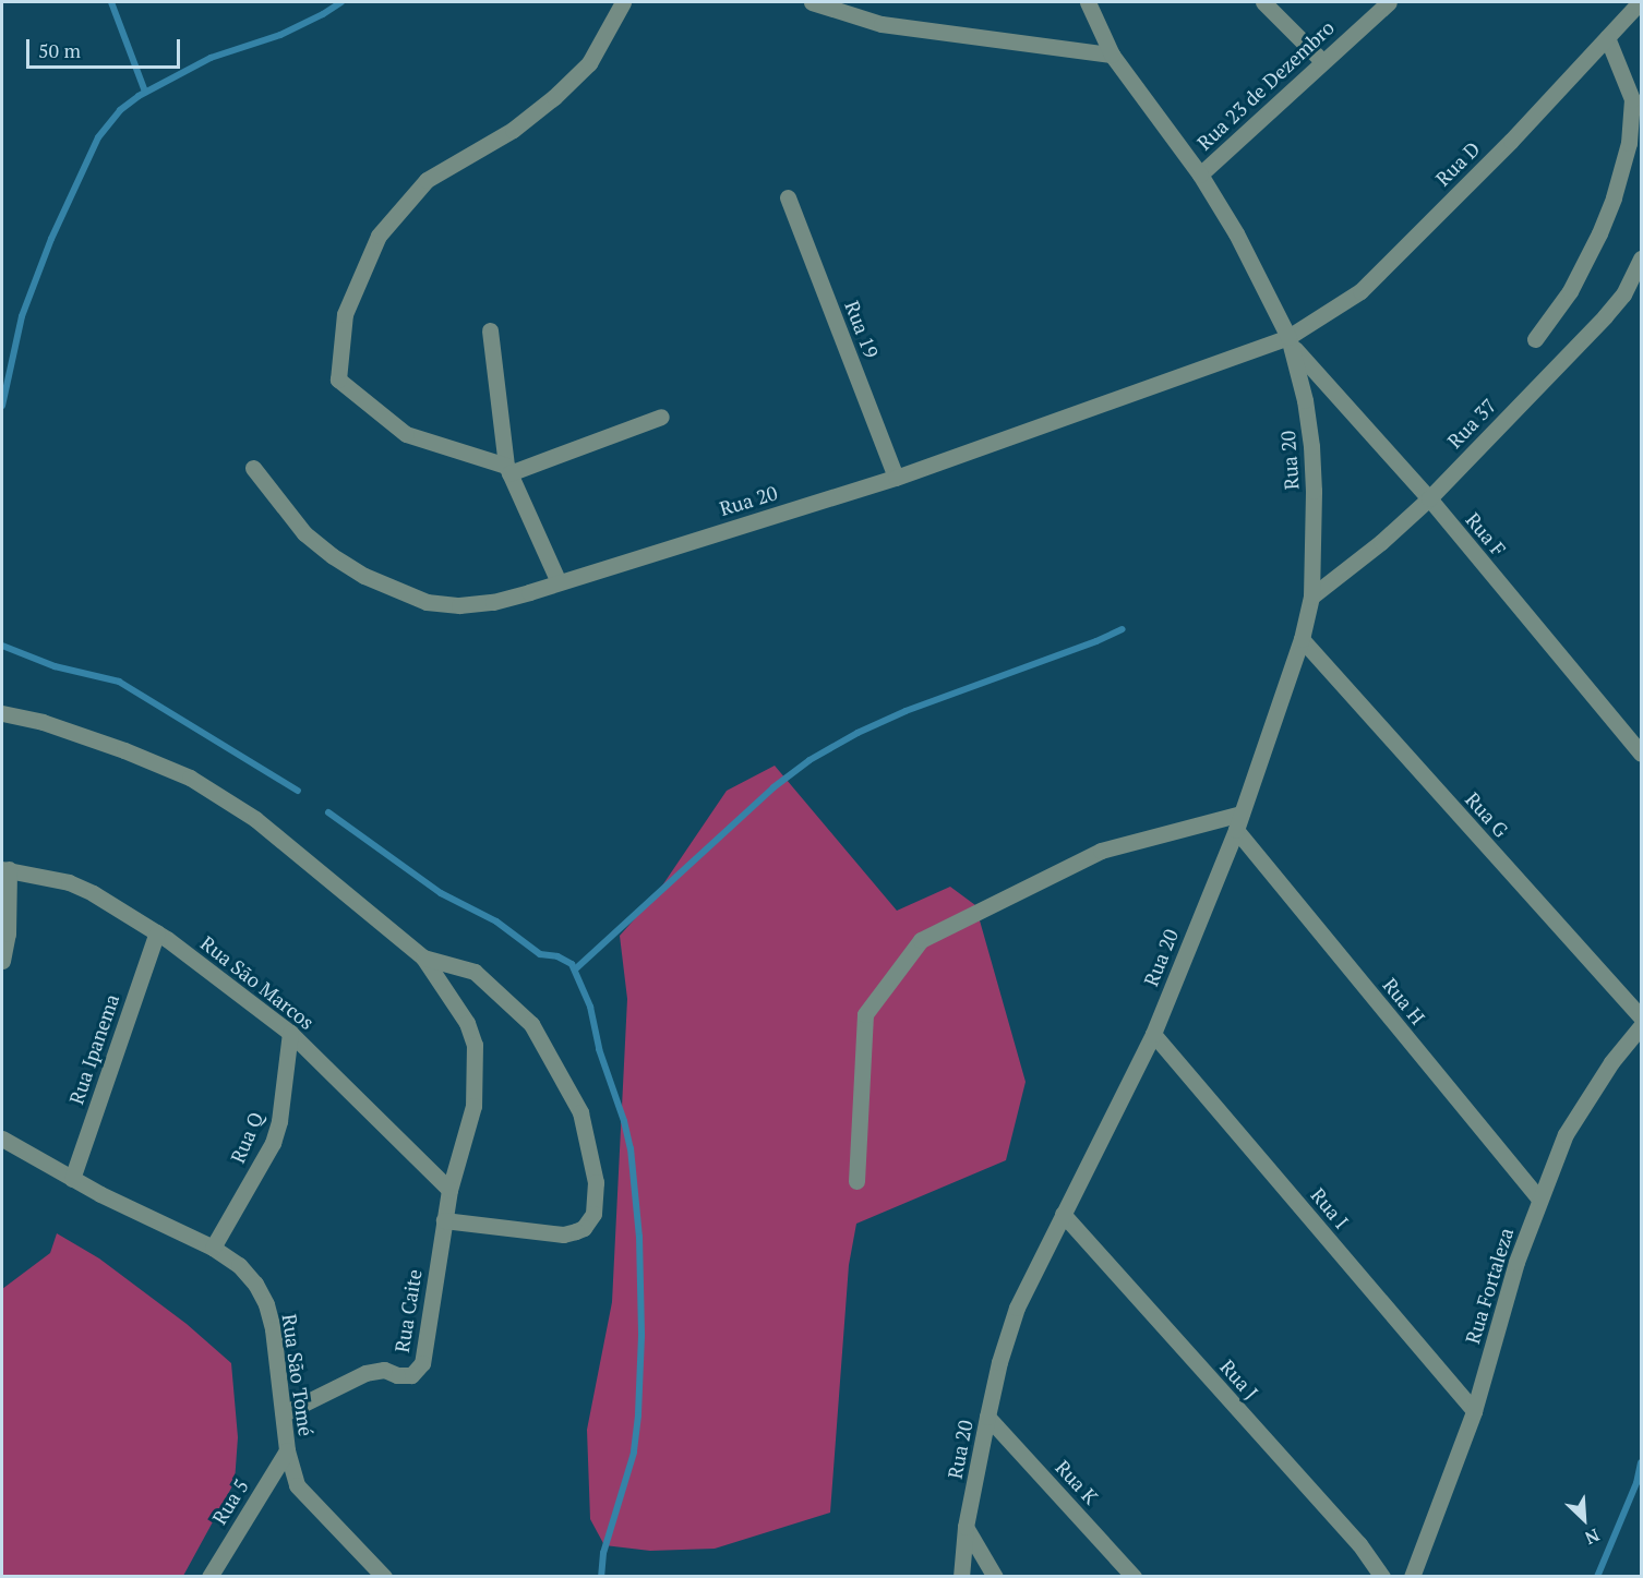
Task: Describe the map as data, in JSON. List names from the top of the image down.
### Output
{
  "streets": {
    "street": [
      "Rua 23 de Dezembro",
      "Rua D",
      "Rua 19",
      "Rua 37",
      "Rua 20",
      "Rua F",
      "Rua G",
      "Rua São Marcos",
      "Rua H",
      "Rua Ipanema",
      "Rua Q",
      "Rua I",
      "Rua Fortaleza",
      "Rua Caite",
      "Rua São Tomé",
      "Rua J",
      "Rua K",
      "Rua 5"
    ]
  },
  "crossings": [
    ["Rua 23 de Dezembro", "Rua 20"],
    ["Rua D", "Rua 20"],
    ["Rua D", "Rua F"],
    ["Rua 19", "Rua 20"],
    ["Rua 37", "Rua 20"],
    ["Rua 37", "Rua F"],
    ["Rua 20", "Rua F"],
    ["Rua 20", "Rua G"],
    ["Rua 20", "Rua H"],
    ["Rua 20", "Rua I"],
    ["Rua 20", "Rua J"],
    ["Rua 20", "Rua K"],
    ["Rua São Marcos", "Rua Ipanema"],
    ["Rua São Marcos", "Rua Q"],
    ["Rua São Marcos", "Rua Caite"],
    ["Rua H", "Rua Fortaleza"],
    ["Rua Ipanema", "Rua São Tomé"],
    ["Rua Q", "Rua São Tomé"],
    ["Rua I", "Rua Fortaleza"],
    ["Rua Caite", "Rua São Tomé"],
    ["Rua São Tomé", "Rua 5"]
  ],
  "scale_bar": "50 m",
  "north": "bottom right"
}
